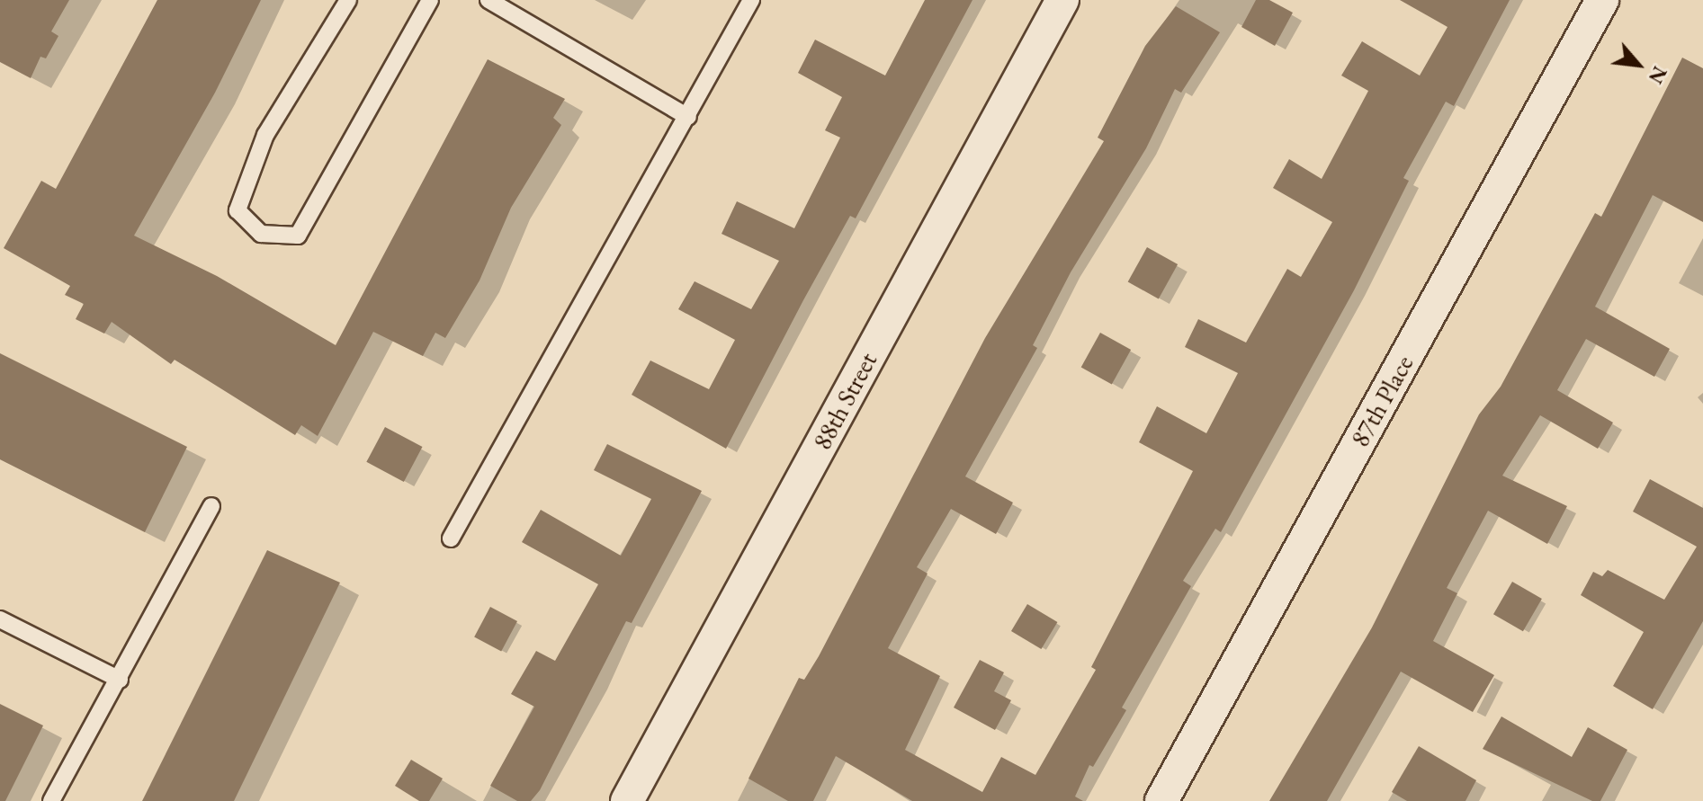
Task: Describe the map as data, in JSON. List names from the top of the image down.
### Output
{
  "streets": {
    "street": ["88th Street", "87th Place"]
  },
  "north": "bottom right"
}
